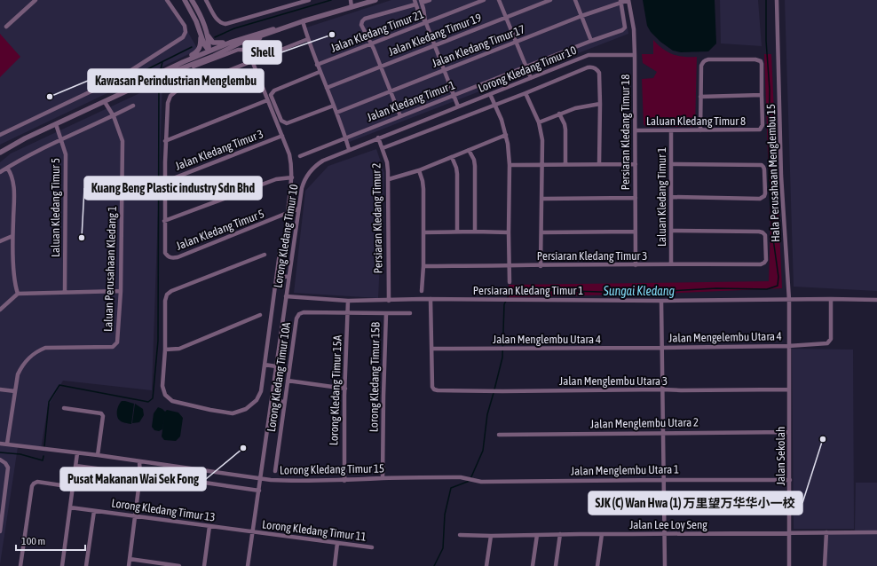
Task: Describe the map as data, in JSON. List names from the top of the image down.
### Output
{
  "streets": {
    "street": [
      "Jalan Kledang Timur 21",
      "Jalan Kledang Timur 19",
      "Jalan Kledang Timur 17",
      "Lorong Kledang Timur 10",
      "Jalan Kledang Timur 1",
      "Laluan Kledang Timur 8",
      "Persiaran Kledang Timur 18",
      "Jalan Kledang Timur 3",
      "Hala Perusahaan Menglembu 15",
      "Laluan Kledang Timur 1",
      "Laluan Kledang Timur 5",
      "Persiaran Kledang Timur 2",
      "Jalan Kledang Timur 5",
      "Persiaran Kledang Timur 3",
      "Laluan Perusahaan Kledang 1",
      "Persiaran Kledang Timur 1",
      "Jalan Mengelembu Utara 4",
      "Jalan Menglembu Utara 4",
      "Lorong Kledang Timur 10A",
      "Lorong Kledang Timur 15B",
      "Jalan Menglembu Utara 3",
      "Lorong Kledang Timur 15A",
      "Jalan Menglembu Utara 2",
      "Jalan Sekolah",
      "Lorong Kledang Timur 15",
      "Jalan Menglembu Utara 1",
      "Lorong Kledang Timur 13",
      "Jalan Lee Loy Seng",
      "Lorong Kledang Timur 11"
    ]
  },
  "crossings": [
    ["Jalan Kledang Timur 17", "Jalan Kledang Timur 1"],
    ["Jalan Kledang Timur 17", "Persiaran Kledang Timur 18"],
    ["Lorong Kledang Timur 10", "Persiaran Kledang Timur 18"],
    ["Lorong Kledang Timur 10", "Persiaran Kledang Timur 2"],
    ["Lorong Kledang Timur 10", "Jalan Kledang Timur 5"],
    ["Lorong Kledang Timur 10", "Persiaran Kledang Timur 1"],
    ["Lorong Kledang Timur 10", "Lorong Kledang Timur 15"],
    ["Lorong Kledang Timur 10", "Lorong Kledang Timur 13"],
    ["Lorong Kledang Timur 10", "Lorong Kledang Timur 11"],
    ["Laluan Kledang Timur 8", "Persiaran Kledang Timur 18"],
    ["Laluan Kledang Timur 8", "Laluan Kledang Timur 1"],
    ["Persiaran Kledang Timur 18", "Persiaran Kledang Timur 3"],
    ["Jalan Kledang Timur 3", "Jalan Kledang Timur 5"],
    ["Hala Perusahaan Menglembu 15", "Persiaran Kledang Timur 1"],
    ["Hala Perusahaan Menglembu 15", "Jalan Mengelembu Utara 4"],
    ["Hala Perusahaan Menglembu 15", "Jalan Sekolah"],
    ["Laluan Kledang Timur 1", "Persiaran Kledang Timur 3"],
    ["Persiaran Kledang Timur 2", "Persiaran Kledang Timur 1"],
    ["Laluan Perusahaan Kledang 1", "Lorong Kledang Timur 15"],
    ["Persiaran Kledang Timur 1", "Jalan Mengelembu Utara 4"],
    ["Persiaran Kledang Timur 1", "Lorong Kledang Timur 15A"],
    ["Jalan Mengelembu Utara 4", "Jalan Menglembu Utara 4"],
    ["Jalan Mengelembu Utara 4", "Jalan Sekolah"],
    ["Jalan Menglembu Utara 4", "Jalan Menglembu Utara 3"],
    ["Lorong Kledang Timur 10A", "Lorong Kledang Timur 15B"],
    ["Lorong Kledang Timur 10A", "Lorong Kledang Timur 15A"],
    ["Lorong Kledang Timur 15B", "Lorong Kledang Timur 15A"],
    ["Lorong Kledang Timur 15B", "Lorong Kledang Timur 15"],
    ["Jalan Menglembu Utara 3", "Jalan Sekolah"],
    ["Lorong Kledang Timur 15A", "Lorong Kledang Timur 15"],
    ["Jalan Menglembu Utara 2", "Jalan Sekolah"],
    ["Jalan Sekolah", "Jalan Menglembu Utara 1"],
    ["Jalan Sekolah", "Jalan Lee Loy Seng"],
    ["Lorong Kledang Timur 15", "Jalan Menglembu Utara 1"],
    ["Lorong Kledang Timur 13", "Lorong Kledang Timur 11"]
  ],
  "water": ["Sungai Kledang"],
  "places": [
    "Shell",
    "Kawasan Perindustrian Menglembu",
    "Kuang Beng Plastic industry Sdn Bhd",
    "SJK (C) Wan Hwa (1) 万里望万华华小一校",
    "Pusat Makanan Wai Sek Fong"
  ],
  "scale_bar": "100 m"
}
